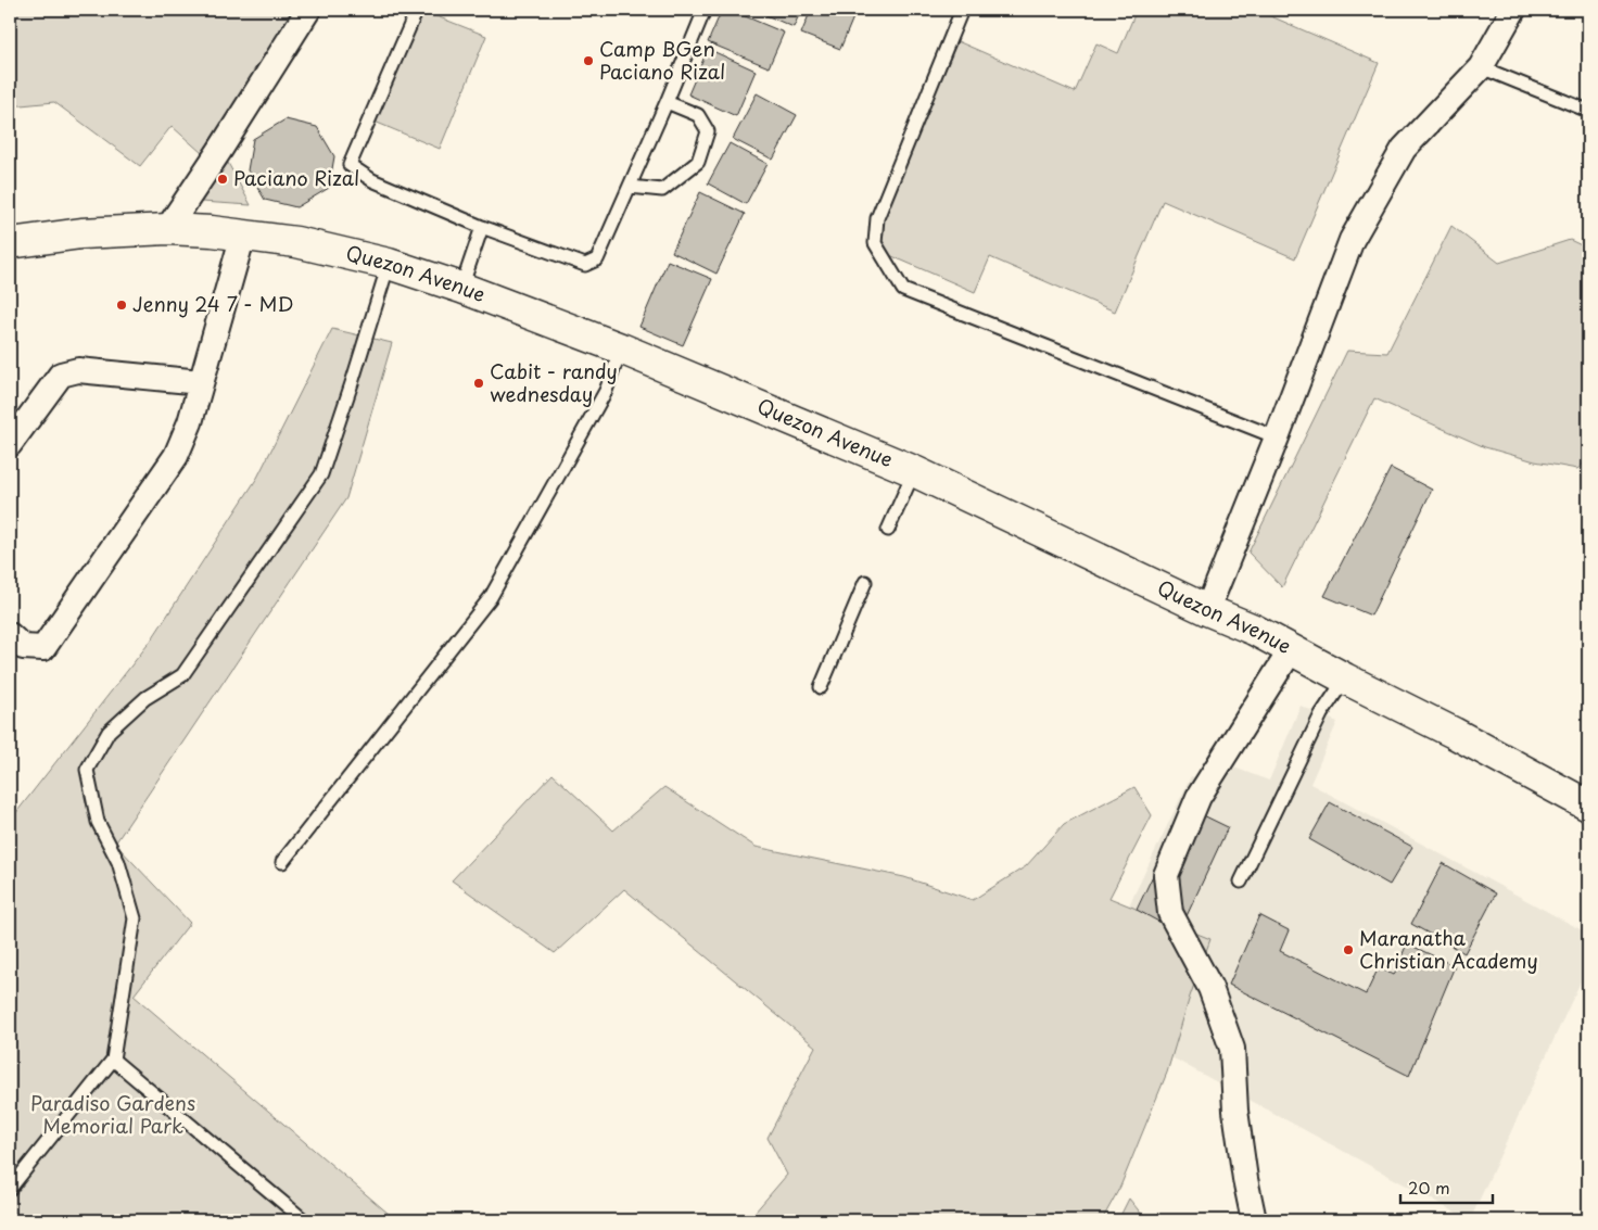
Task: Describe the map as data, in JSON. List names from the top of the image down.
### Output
{
  "streets": {
    "main road": ["Quezon Avenue"]
  },
  "parks": ["Paradiso Gardens Memorial Park"],
  "places": [
    "Camp BGen Paciano Rizal",
    "Paciano Rizal",
    "Jenny 24 7 - MD",
    "Cabit - randy wednesday",
    "Maranatha Christian Academy"
  ],
  "scale_bar": "20 m"
}
